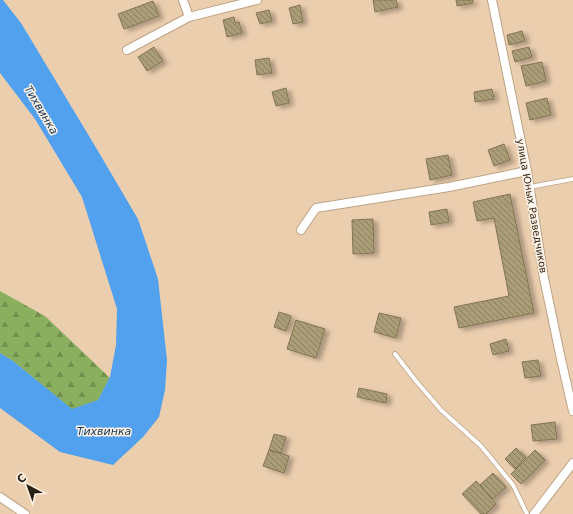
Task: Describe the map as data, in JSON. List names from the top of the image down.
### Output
{
  "streets": {
    "street": ["улица Юных Разведчиков"]
  },
  "water": ["Тихвинка"],
  "north": "top left"
}
